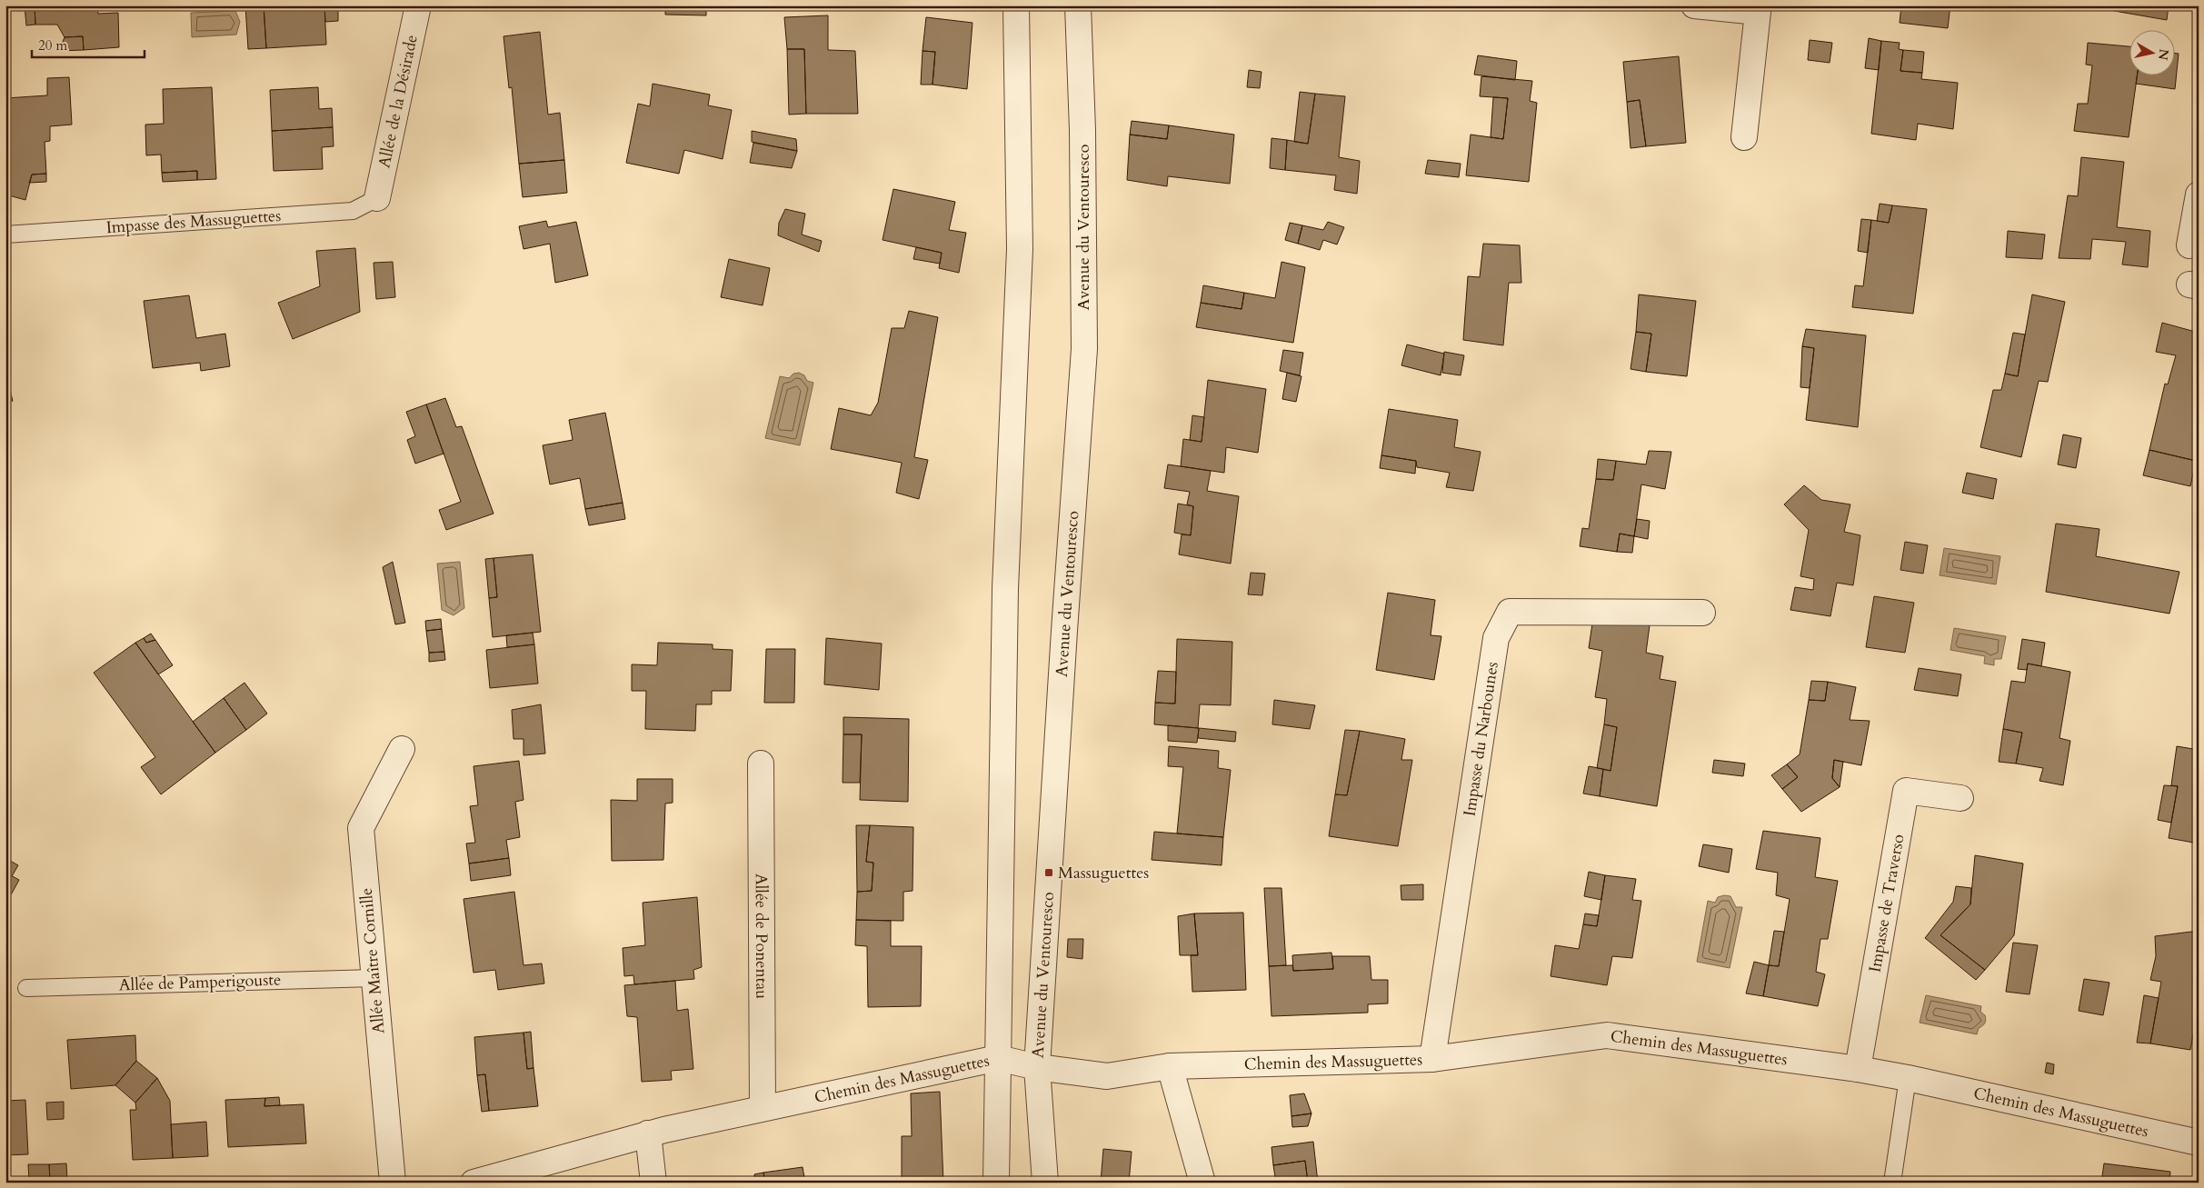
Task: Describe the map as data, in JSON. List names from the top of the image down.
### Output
{
  "streets": {
    "street": [
      "Allée de la Désirade",
      "Avenue du Ventouresco",
      "Impasse du Narbounes",
      "Impasse de Traverso",
      "Allée de Ponentau",
      "Allée Maître Cornille",
      "Chemin des Massuguettes"
    ],
    "lane": ["Impasse des Massuguettes", "Allée de Pamperigouste"]
  },
  "crossings": [
    ["Allée de la Désirade", "Impasse des Massuguettes"],
    ["Avenue du Ventouresco", "Chemin des Massuguettes"],
    ["Impasse du Narbounes", "Chemin des Massuguettes"],
    ["Impasse de Traverso", "Chemin des Massuguettes"],
    ["Allée de Ponentau", "Chemin des Massuguettes"],
    ["Allée Maître Cornille", "Allée de Pamperigouste"]
  ],
  "places": {
    "transit": ["Massuguettes"]
  },
  "scale_bar": "20 m",
  "north": "right"
}
